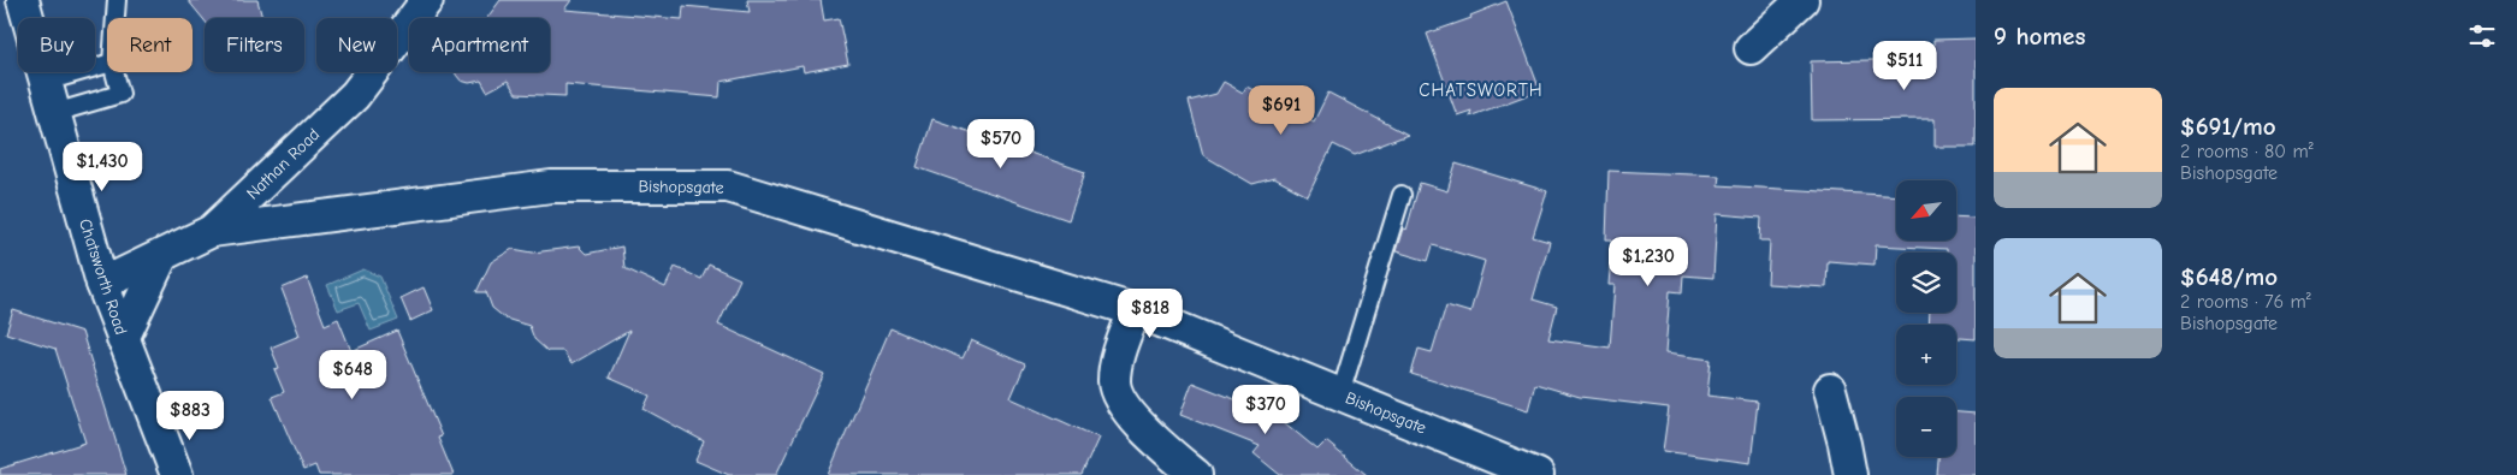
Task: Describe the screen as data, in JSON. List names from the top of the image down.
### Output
{
  "streets": {
    "street": ["Nathan Road", "Bishopsgate", "Chatsworth Road"]
  },
  "crossings": [
    ["Nathan Road", "Bishopsgate"],
    ["Nathan Road", "Chatsworth Road"]
  ],
  "districts": ["CHATSWORTH"],
  "north": "bottom left",
  "page": {
    "heading": "9 homes",
    "chip": [
      "Buy",
      "Rent",
      "Filters",
      "New",
      "Apartment"
    ],
    "price": [
      "$511",
      "$691",
      "$570",
      "$1,430",
      "$1,230",
      "$818",
      "$648",
      "$370",
      "$883"
    ],
    "list": [
      {
        "name": "$691/mo",
        "note": "2 rooms · 80 m² · Bishopsgate"
      },
      {
        "name": "$648/mo",
        "note": "2 rooms · 76 m² · Bishopsgate"
      }
    ],
    "map_buttons": ["+", "−"]
  }
}
